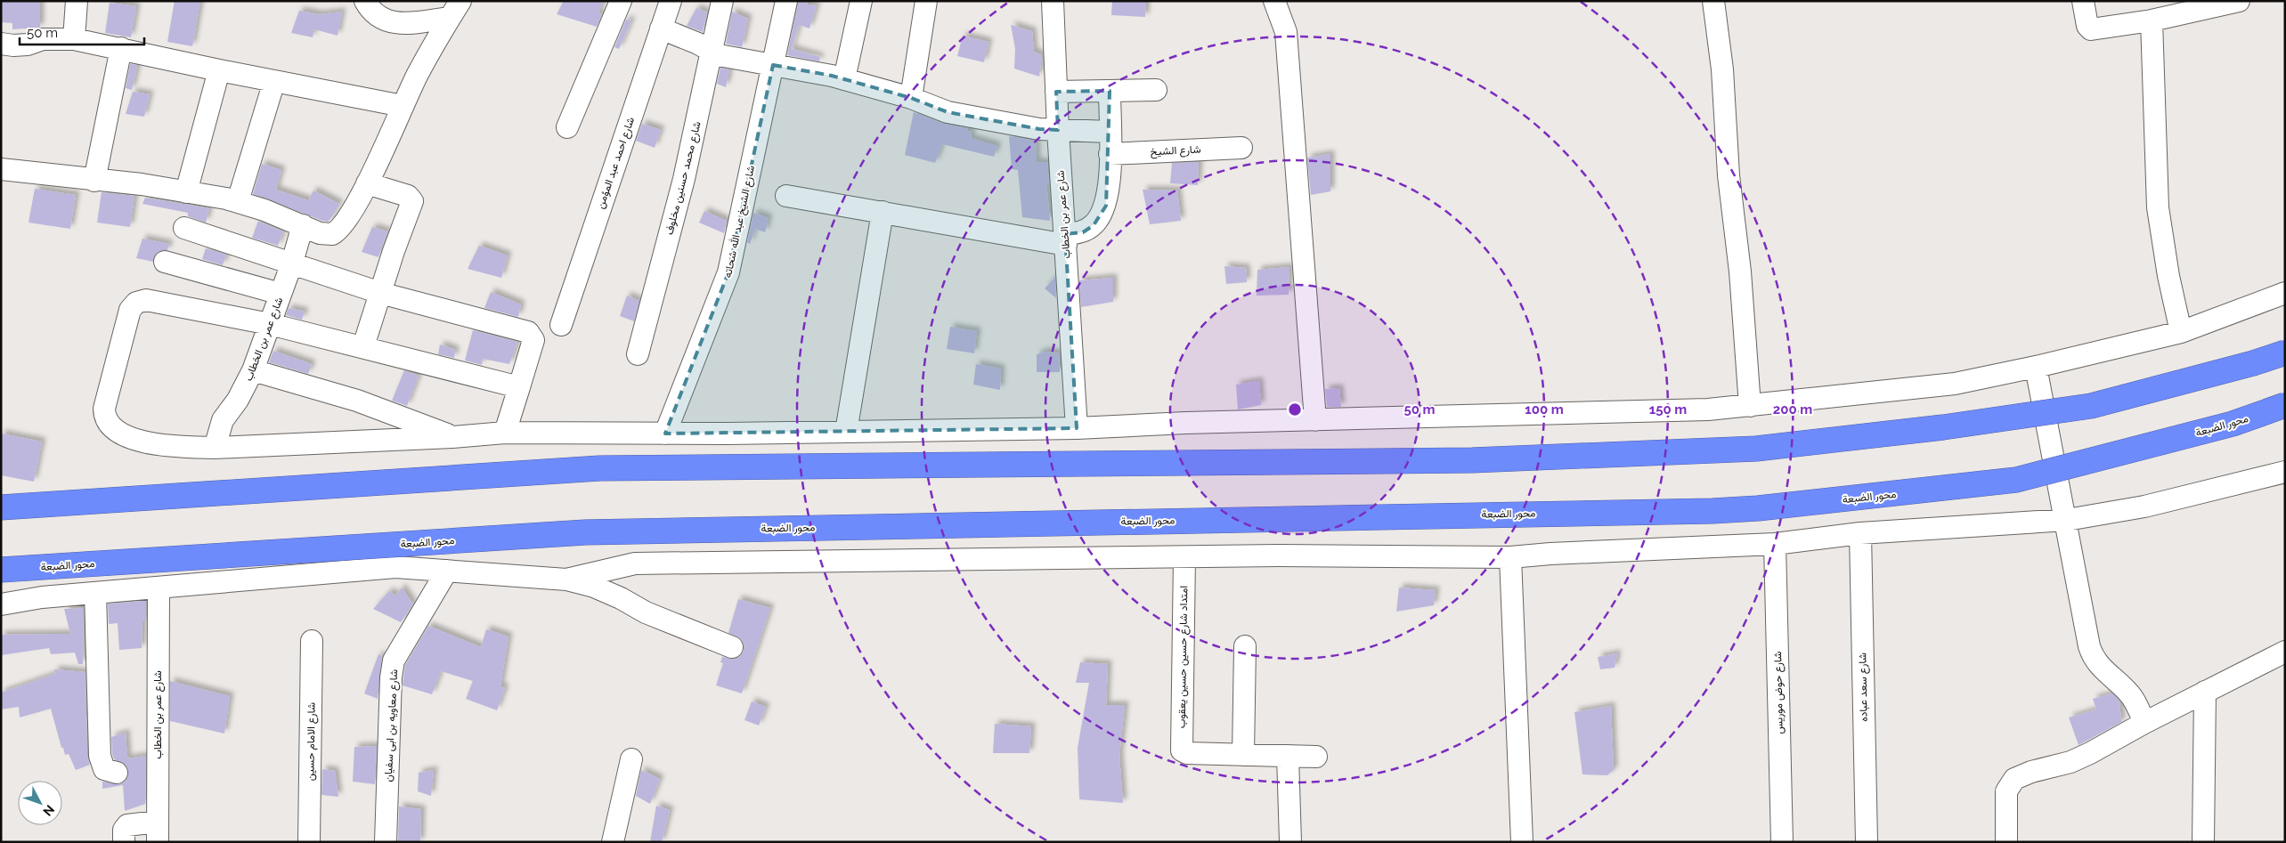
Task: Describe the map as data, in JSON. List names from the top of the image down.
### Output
{
  "streets": {
    "highway": ["محور الضبعة"],
    "street": [
      "شارع الشيخ",
      "شارع احمد عبد المؤمن",
      "شارع محمد حسنين مخلوف",
      "شارع عمر بن الخطاب",
      "شارع الشيخ عبد الله شحاته",
      "امتداد شارع حسين حسين يعقوب",
      "شارع سعد عباده",
      "شارع حوض موريس",
      "شارع معاويه بن ابى سفيان",
      "شارع الامام حسين"
    ]
  },
  "scale_bar": "50 m",
  "north": "bottom right",
  "rings": [
    "50 m",
    "100 m",
    "150 m",
    "200 m"
  ]
}
